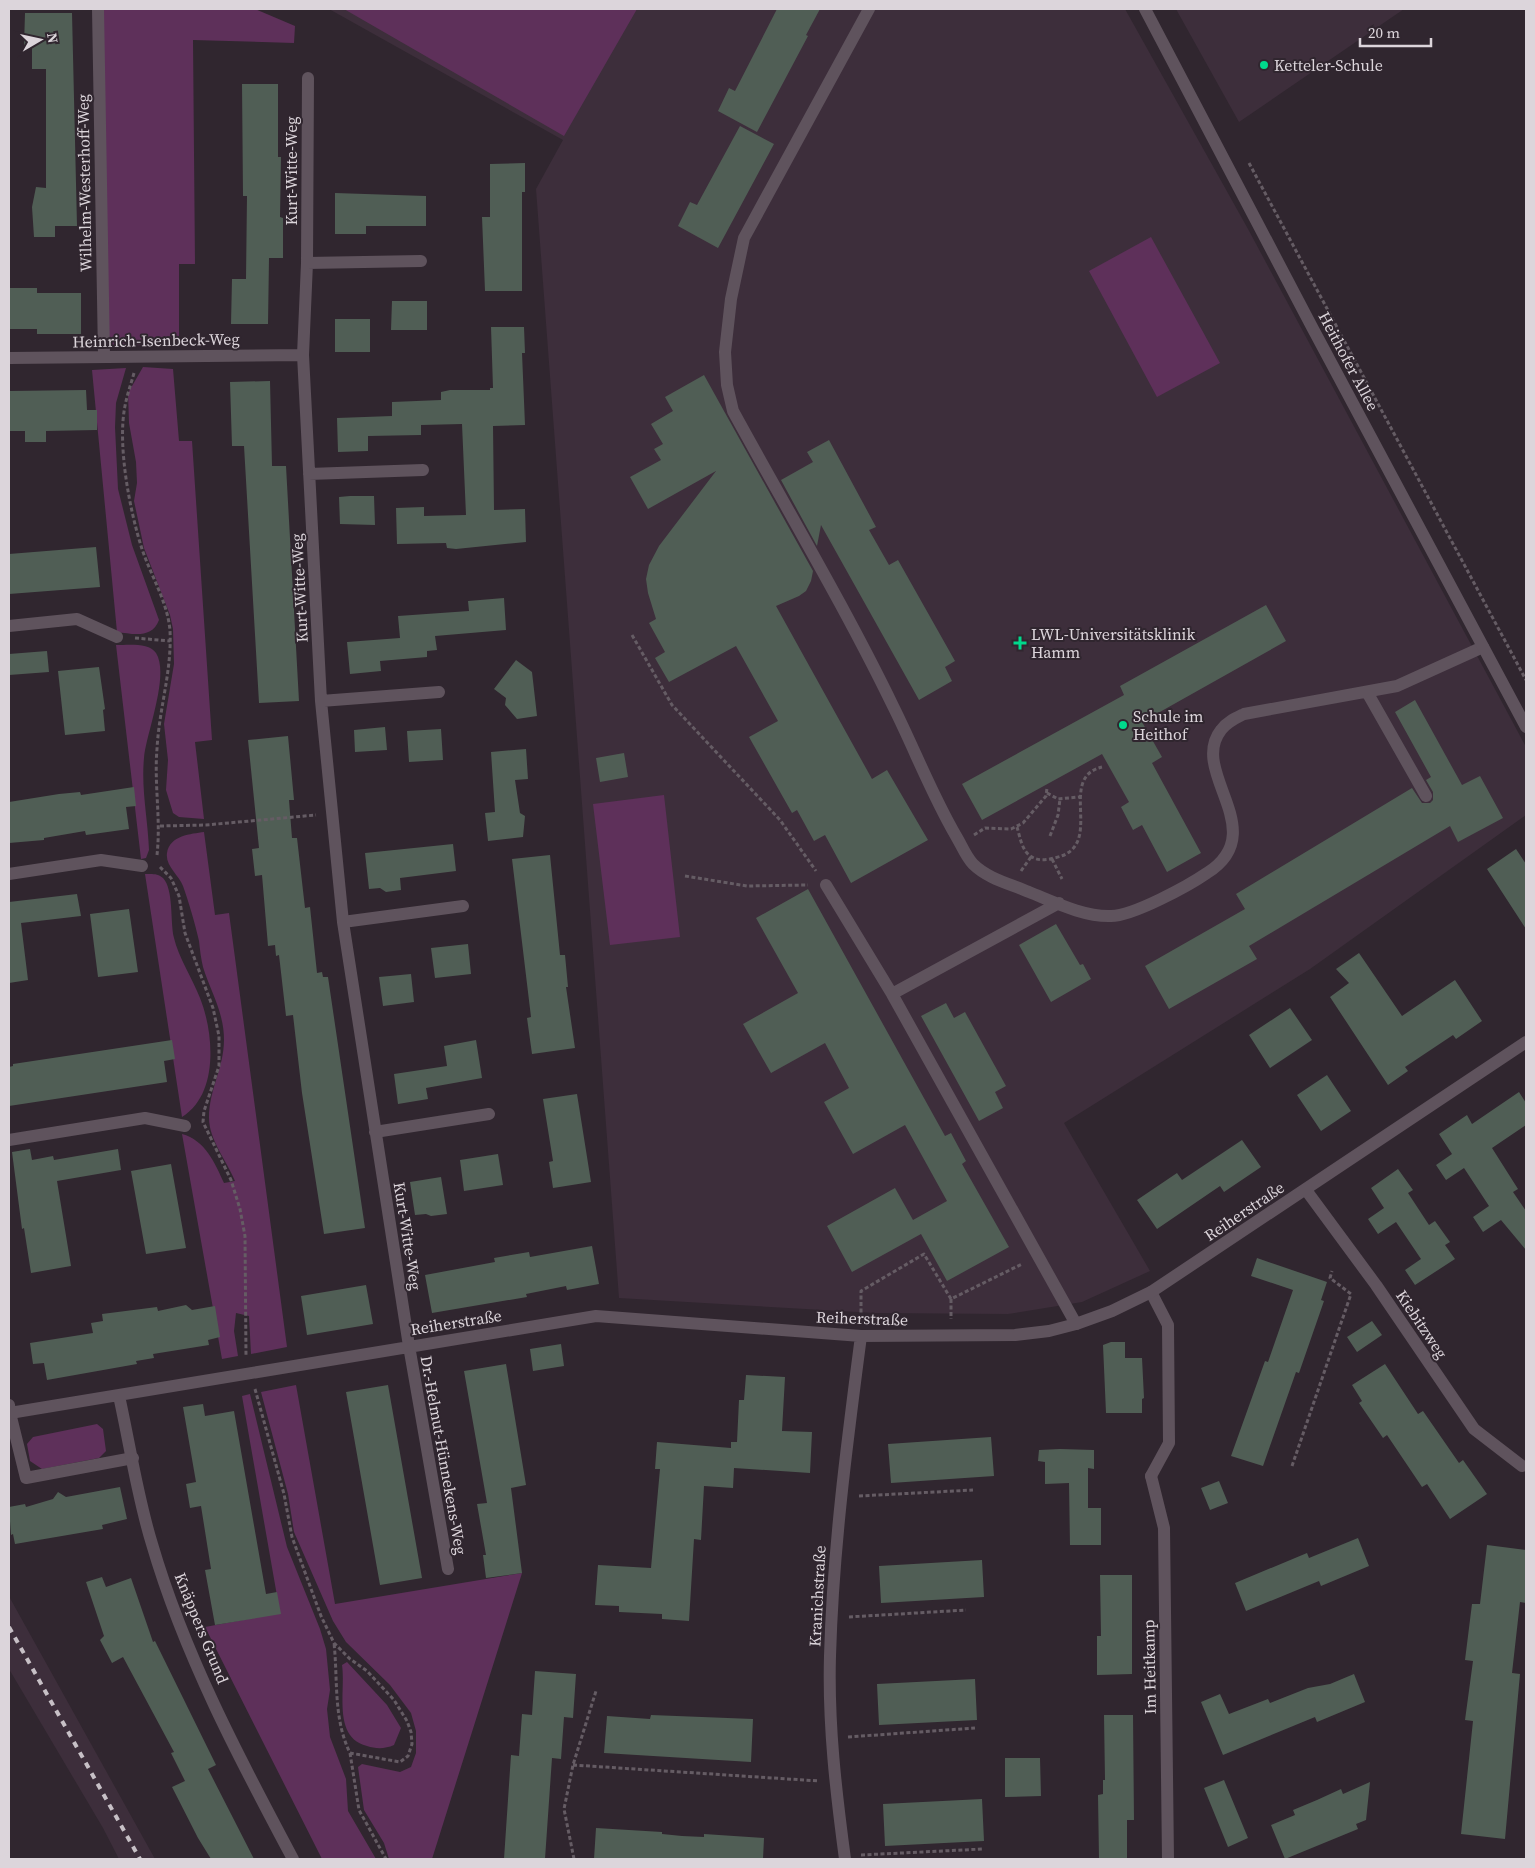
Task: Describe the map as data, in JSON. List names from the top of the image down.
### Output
{
  "streets": {
    "street": [
      "Kurt-Witte-Weg",
      "Wilhelm-Westerhoff-Weg",
      "Heinrich-Isenbeck-Weg",
      "Heithofer Allee",
      "Reiherstraße",
      "Kiebitzweg",
      "Dr.-Helmut-Hünnekens-Weg",
      "Kranichstraße",
      "Knäppers Grund",
      "Im Heitkamp"
    ]
  },
  "crossings": [
    ["Kurt-Witte-Weg", "Heinrich-Isenbeck-Weg"],
    ["Kurt-Witte-Weg", "Reiherstraße"],
    ["Kurt-Witte-Weg", "Dr.-Helmut-Hünnekens-Weg"],
    ["Wilhelm-Westerhoff-Weg", "Heinrich-Isenbeck-Weg"],
    ["Reiherstraße", "Kiebitzweg"],
    ["Reiherstraße", "Dr.-Helmut-Hünnekens-Weg"],
    ["Reiherstraße", "Kranichstraße"],
    ["Reiherstraße", "Knäppers Grund"],
    ["Reiherstraße", "Im Heitkamp"]
  ],
  "places": {
    "other": ["Ketteler-Schule", "Schule im Heithof"],
    "health": ["LWL-Universitätsklinik Hamm"]
  },
  "scale_bar": "20 m",
  "north": "right"
}
